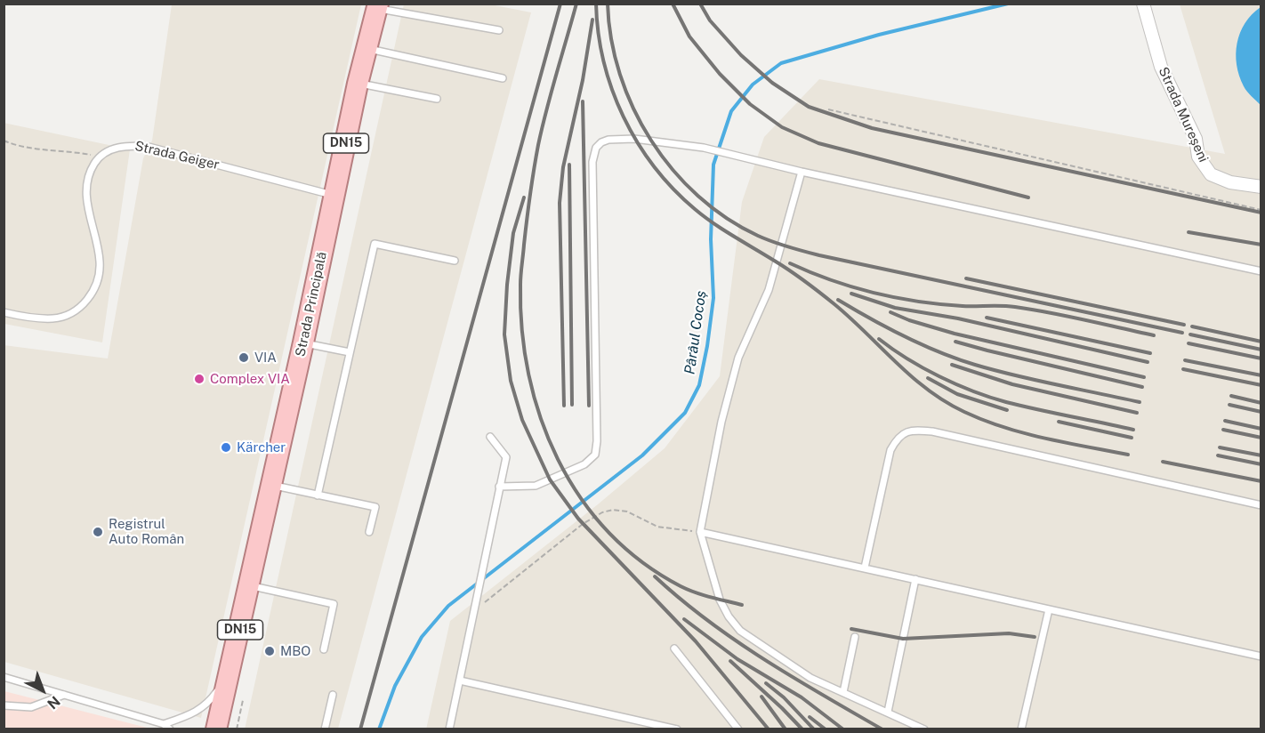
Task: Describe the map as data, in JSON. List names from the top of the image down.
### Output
{
  "streets": {
    "main road": ["DN15", "Strada Principală"],
    "street": ["Strada Mureșeni"],
    "lane": ["Strada Geiger"]
  },
  "crossings": [
    ["Strada Geiger", "Strada Principală"]
  ],
  "water": ["Pârâul Cocoș"],
  "places": [
    "VIA",
    "Complex VIA",
    "Kärcher",
    "Registrul Auto Român",
    "MBO"
  ],
  "north": "bottom right"
}
